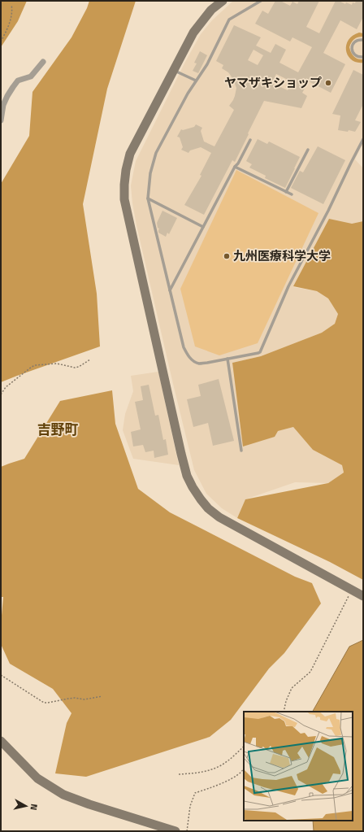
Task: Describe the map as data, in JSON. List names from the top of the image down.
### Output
{
  "districts": ["吉野町"],
  "places": ["ヤマザキショップ", "九州医療科学大学"],
  "north": "right"
}
